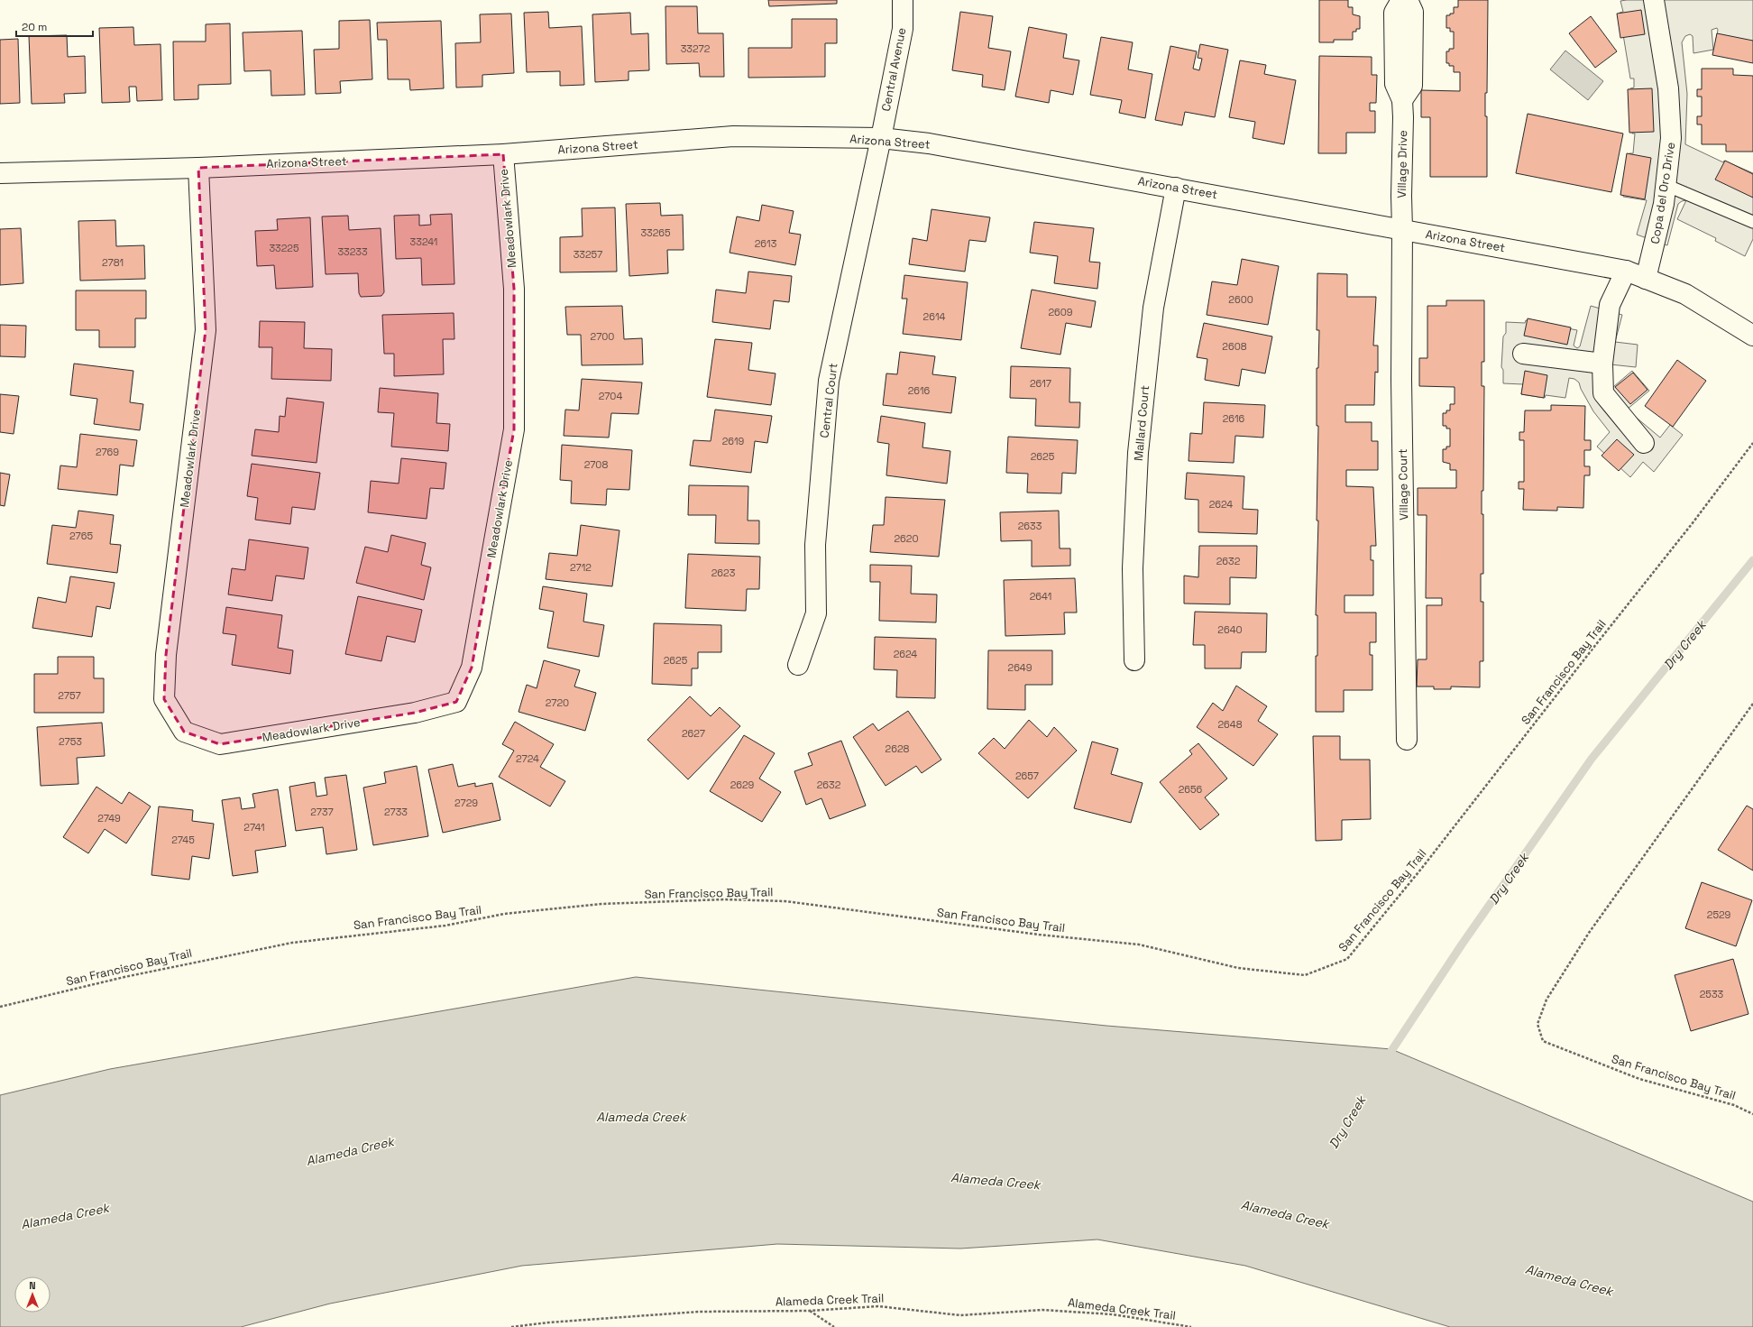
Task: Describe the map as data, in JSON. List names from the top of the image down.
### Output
{
  "streets": {
    "street": [
      "Central Avenue",
      "Arizona Street",
      "Village Drive",
      "Copa del Oro Drive",
      "Meadowlark Drive",
      "Central Court",
      "Mallard Court",
      "Village Court"
    ],
    "path": ["San Francisco Bay Trail", "Alameda Creek Trail"]
  },
  "crossings": [
    ["Central Avenue", "Arizona Street"],
    ["Central Avenue", "Central Court"],
    ["Arizona Street", "Village Drive"],
    ["Arizona Street", "Copa del Oro Drive"],
    ["Arizona Street", "Meadowlark Drive"],
    ["Arizona Street", "Central Court"],
    ["Arizona Street", "Mallard Court"],
    ["Arizona Street", "Village Court"],
    ["Village Drive", "Village Court"]
  ],
  "water": ["Dry Creek", "Alameda Creek"],
  "house_numbers": [
    "33272",
    "33265",
    "33241",
    "2613",
    "33225",
    "33233",
    "33257",
    "2781",
    "2600",
    "2609",
    "2614",
    "2700",
    "2608",
    "2617",
    "2616",
    "2704",
    "2616",
    "2619",
    "2769",
    "2625",
    "2708",
    "2624",
    "2633",
    "2765",
    "2620",
    "2632",
    "2712",
    "2623",
    "2641",
    "2640",
    "2624",
    "2625",
    "2649",
    "2757",
    "2720",
    "2648",
    "2627",
    "2753",
    "2628",
    "2724",
    "2657",
    "2629",
    "2632",
    "2656",
    "2729",
    "2737",
    "2733",
    "2749",
    "2741",
    "2745",
    "2529",
    "2533"
  ],
  "scale_bar": "20 m",
  "north": "top"
}
